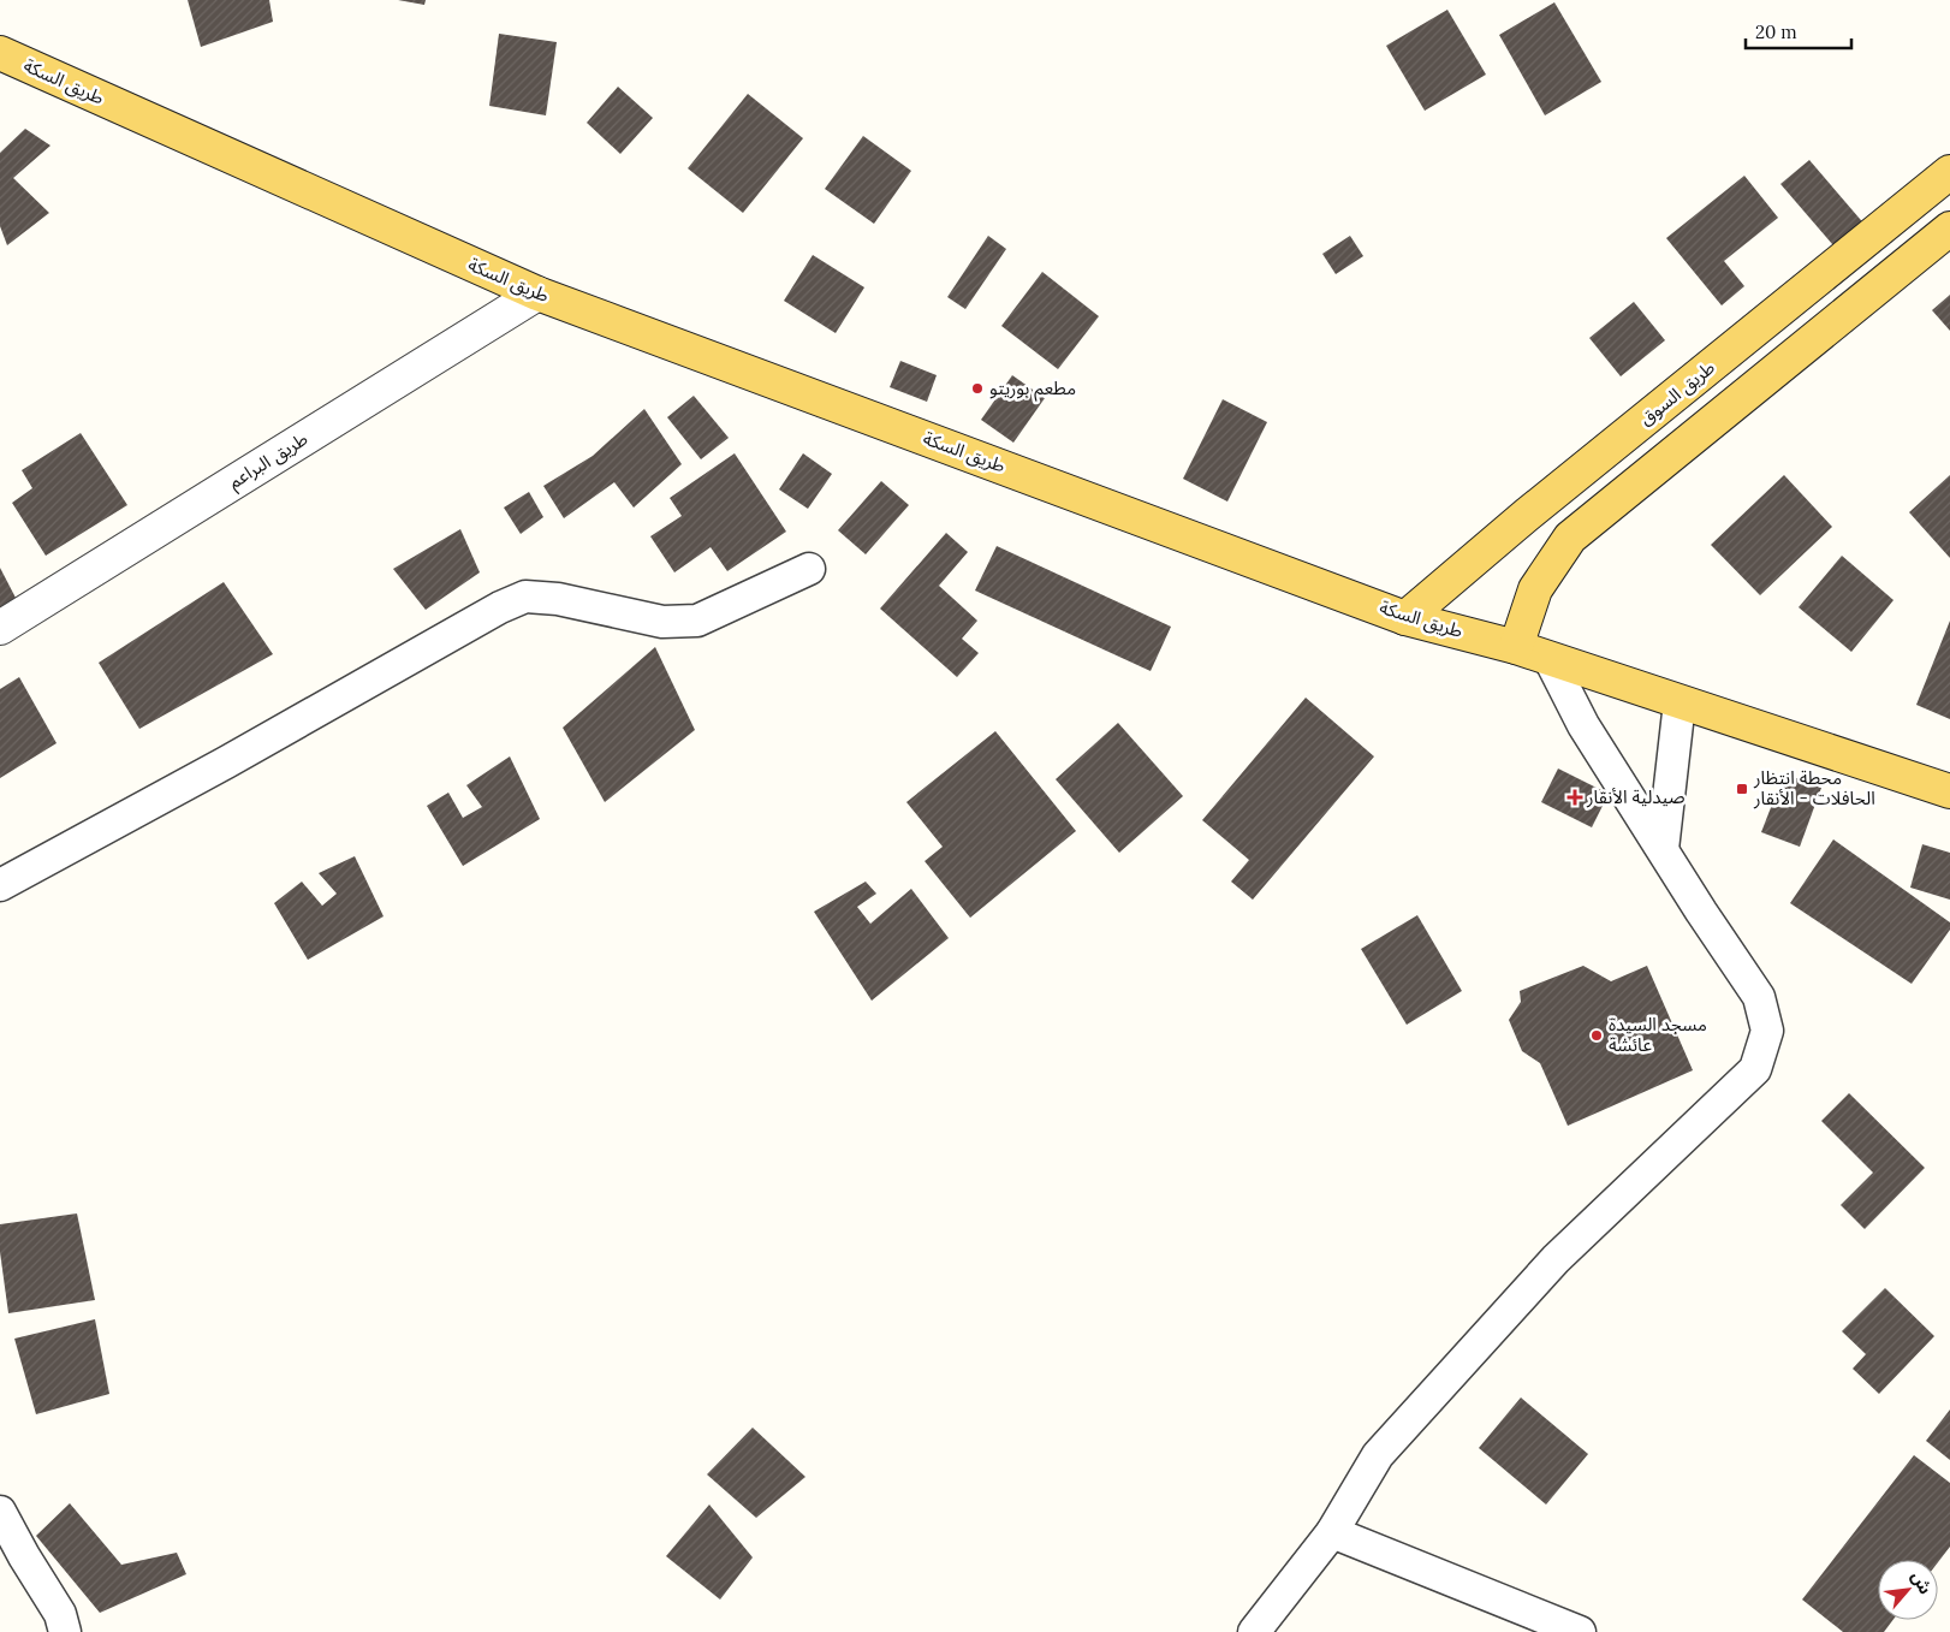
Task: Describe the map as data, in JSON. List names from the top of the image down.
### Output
{
  "streets": {
    "main road": ["طريق السكة", "طريق السوق"],
    "street": ["طريق البراعم"]
  },
  "crossings": [
    ["طريق السكة", "طريق السوق"],
    ["طريق السكة", "طريق البراعم"]
  ],
  "places": {
    "other": ["مطعم بوريتو", "مسجد السيدة عائشة"],
    "transit": ["محطة انتظار الحافلات - الأنقار"],
    "health": ["صيدلية الأنقار"]
  },
  "scale_bar": "20 m",
  "north": "top right"
}
